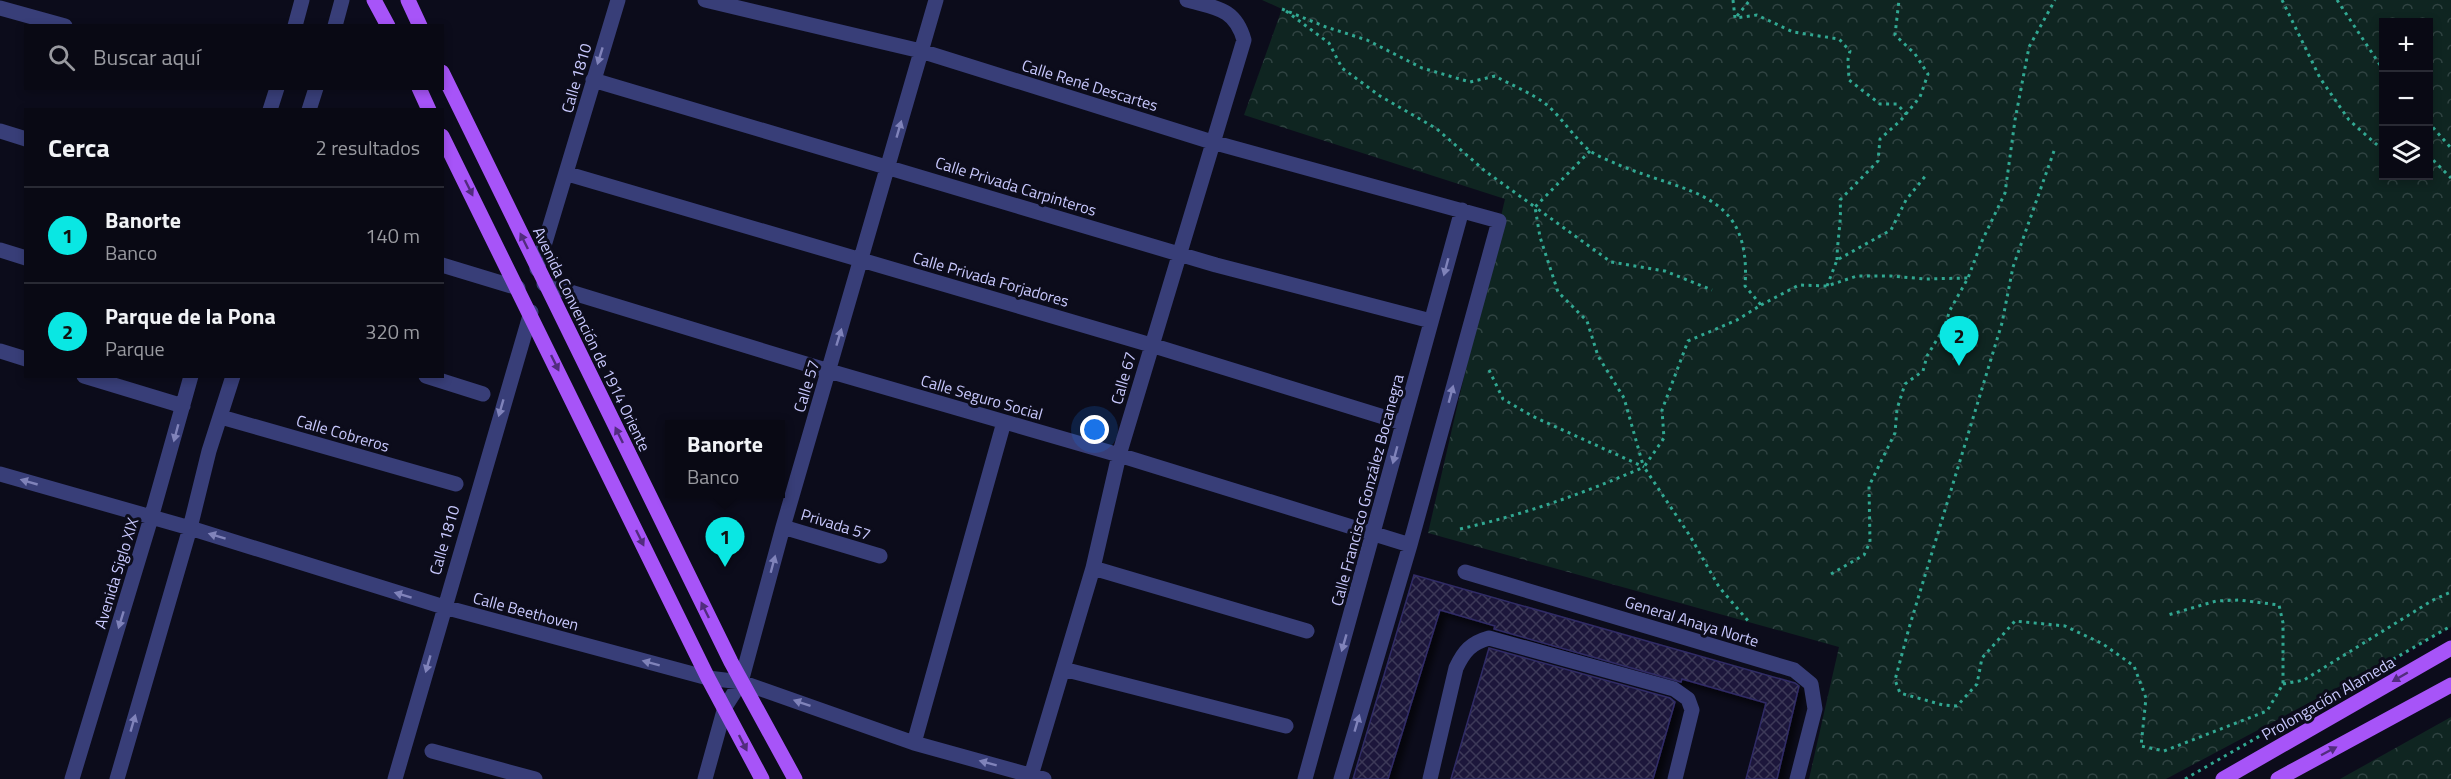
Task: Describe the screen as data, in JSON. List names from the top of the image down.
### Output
{
  "streets": {
    "main road": ["Avenida Convención de 1914 Oriente", "Prolongación Alameda"],
    "street": [
      "Calle 1810",
      "Calle René Descartes",
      "Calle Privada Carpinteros",
      "Calle Privada Forjadores",
      "Calle 67",
      "Calle 57",
      "Calle Seguro Social",
      "Calle Cobreros",
      "Calle Francisco González Bocanegra",
      "Privada 57",
      "Avenida Siglo XIX",
      "Calle Beethoven",
      "General Anaya Norte"
    ]
  },
  "crossings": [
    ["Calle 1810", "Calle Privada Carpinteros"],
    ["Calle 1810", "Calle Privada Forjadores"],
    ["Calle 1810", "Avenida Convención de 1914 Oriente"],
    ["Calle 1810", "Calle Beethoven"],
    ["Calle René Descartes", "Calle 67"],
    ["Calle René Descartes", "Calle 57"],
    ["Calle René Descartes", "Calle Seguro Social"],
    ["Calle René Descartes", "Calle Francisco González Bocanegra"],
    ["Calle Privada Carpinteros", "Calle 67"],
    ["Calle Privada Carpinteros", "Calle 57"],
    ["Calle Privada Carpinteros", "Calle Francisco González Bocanegra"],
    ["Calle Privada Forjadores", "Calle 67"],
    ["Calle Privada Forjadores", "Calle 57"],
    ["Calle Privada Forjadores", "Calle Francisco González Bocanegra"],
    ["Avenida Convención de 1914 Oriente", "Calle 57"],
    ["Avenida Convención de 1914 Oriente", "Calle Seguro Social"],
    ["Avenida Convención de 1914 Oriente", "Calle Beethoven"],
    ["Calle 67", "Calle Seguro Social"],
    ["Calle 67", "Calle Beethoven"],
    ["Calle 57", "Calle Seguro Social"],
    ["Calle 57", "Privada 57"],
    ["Calle 57", "Calle Beethoven"],
    ["Calle Seguro Social", "Calle Francisco González Bocanegra"],
    ["Avenida Siglo XIX", "Calle Beethoven"]
  ],
  "one_way": ["Calle 1810", "Calle 57", "Calle Beethoven"],
  "page": {
    "map_buttons": ["+", "−"],
    "search": "Buscar aquí",
    "heading": ["Cerca", "2 resultados"],
    "list": [
      {
        "mark": "1",
        "name": "Banorte",
        "note": "Banco",
        "value": "140 m"
      },
      {
        "mark": "2",
        "name": "Parque de la Pona",
        "note": "Parque",
        "value": "320 m"
      }
    ],
    "pins": ["2", "1"],
    "popup": ["Banorte", "Banco"]
  }
}
